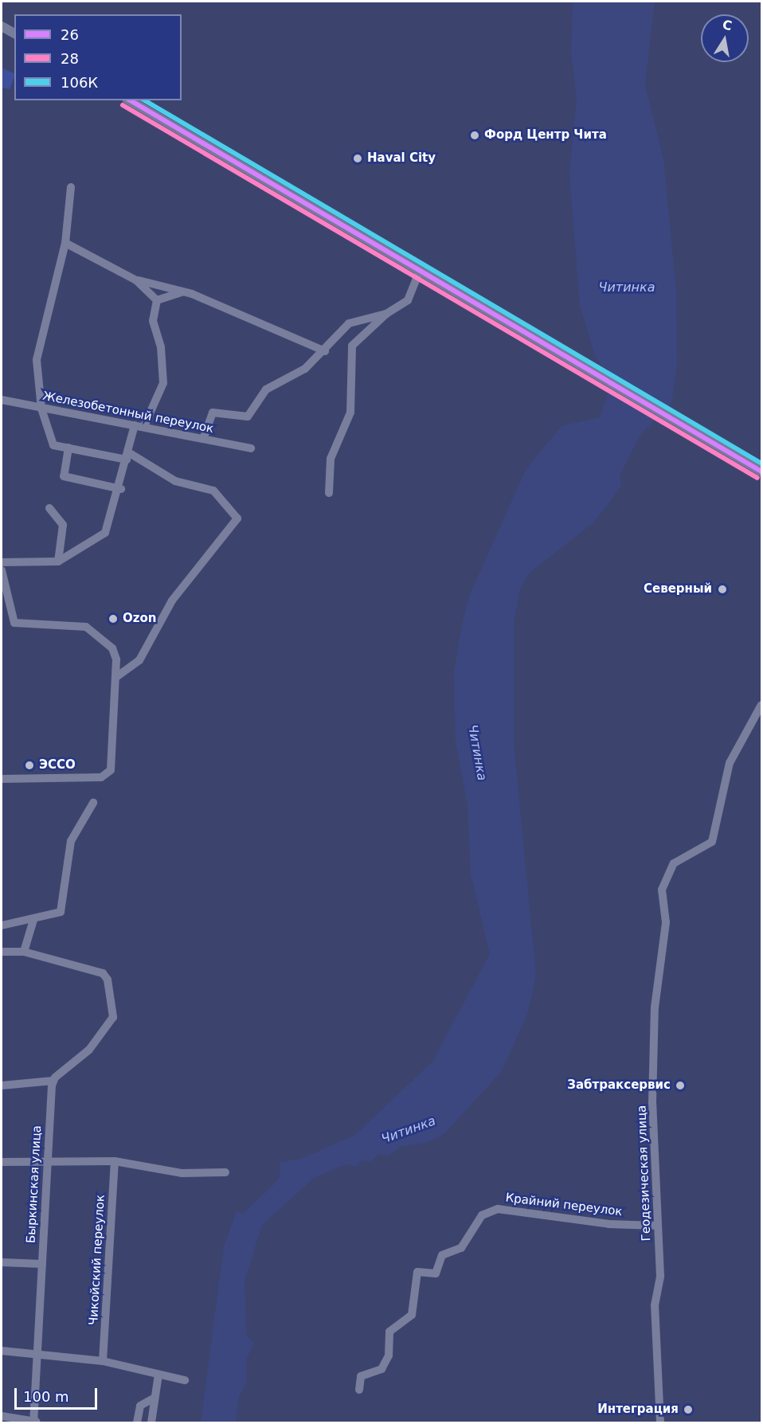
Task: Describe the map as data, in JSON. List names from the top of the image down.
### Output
{
  "streets": {
    "street": [
      "Железобетонный переулок",
      "Геодезическая улица",
      "Быркинская улица",
      "Крайний переулок",
      "Чикойский переулок"
    ]
  },
  "crossings": [
    ["Геодезическая улица", "Крайний переулок"]
  ],
  "water": ["Читинка"],
  "places": [
    "Форд Центр Чита",
    "Haval Сity",
    "Северный",
    "Ozon",
    "ЭССО",
    "Забтраксервис",
    "Интеграция"
  ],
  "lines": ["transit line 26", "transit line 106К", "transit line 28"],
  "legend": ["26", "28", "106К"],
  "scale_bar": "100 m",
  "north": "top"
}
